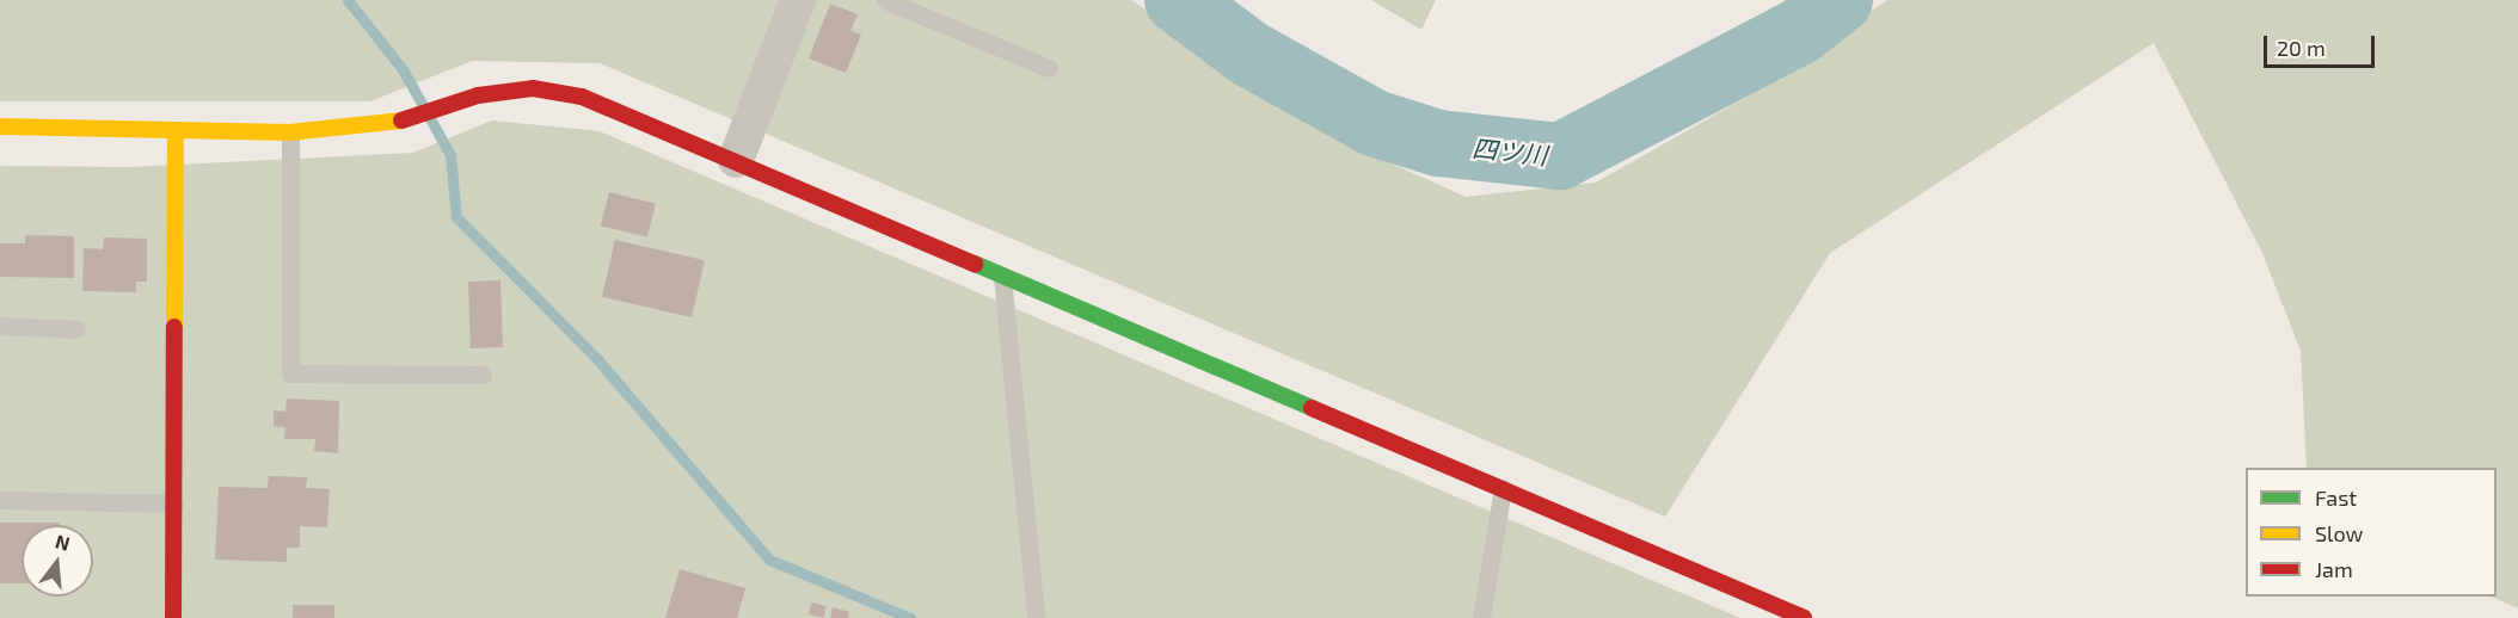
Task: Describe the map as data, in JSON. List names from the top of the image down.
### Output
{
  "water": ["四ツ川"],
  "legend": ["Fast", "Slow", "Jam"],
  "scale_bar": "20 m",
  "north": "top"
}
